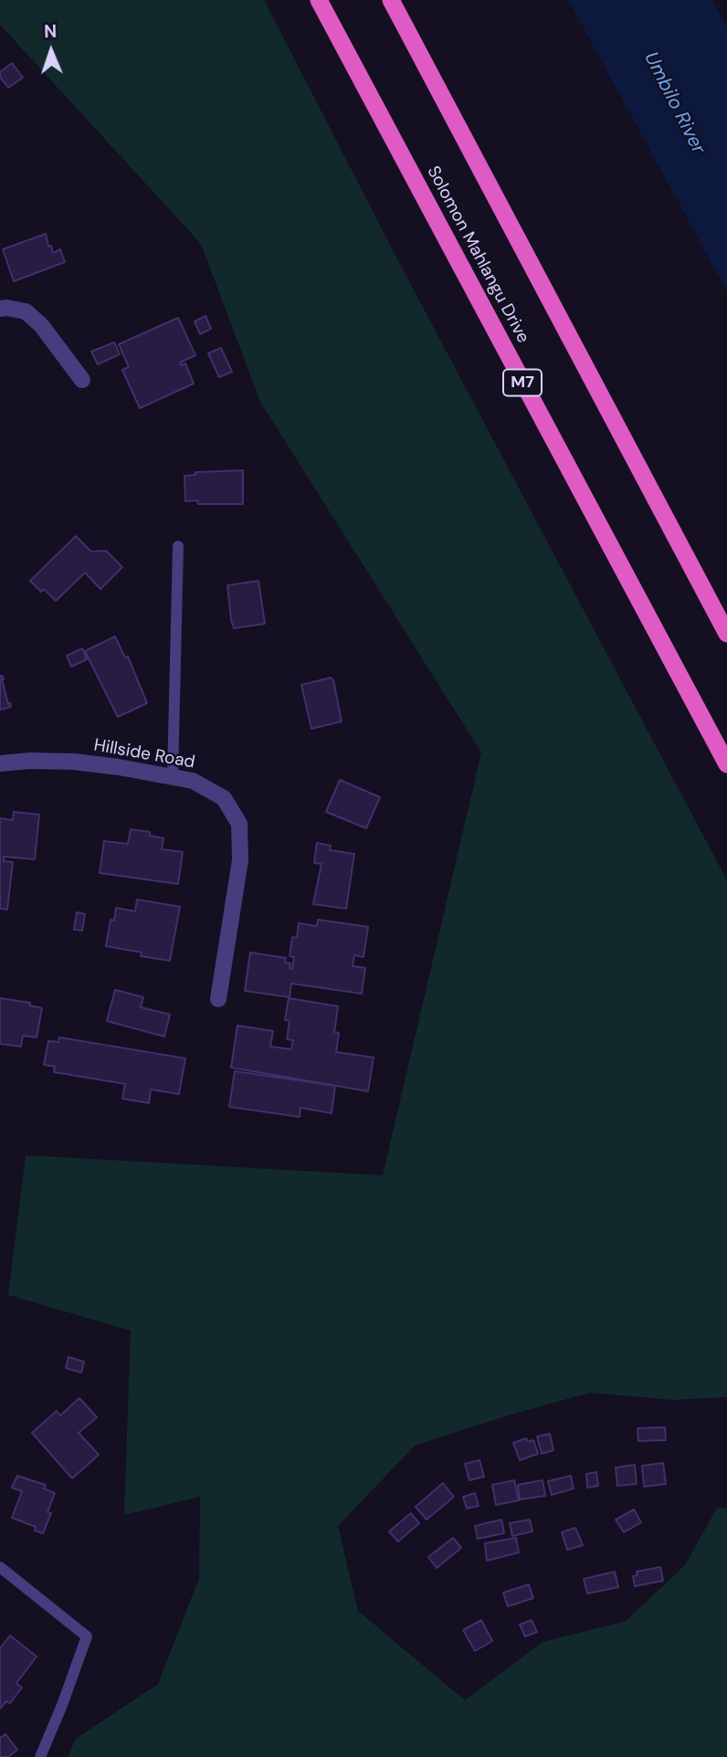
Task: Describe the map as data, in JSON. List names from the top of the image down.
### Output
{
  "streets": {
    "highway": ["Solomon Mahlangu Drive", "M7"],
    "street": ["Hillside Road"]
  },
  "water": ["Umbilo River"],
  "north": "top"
}
